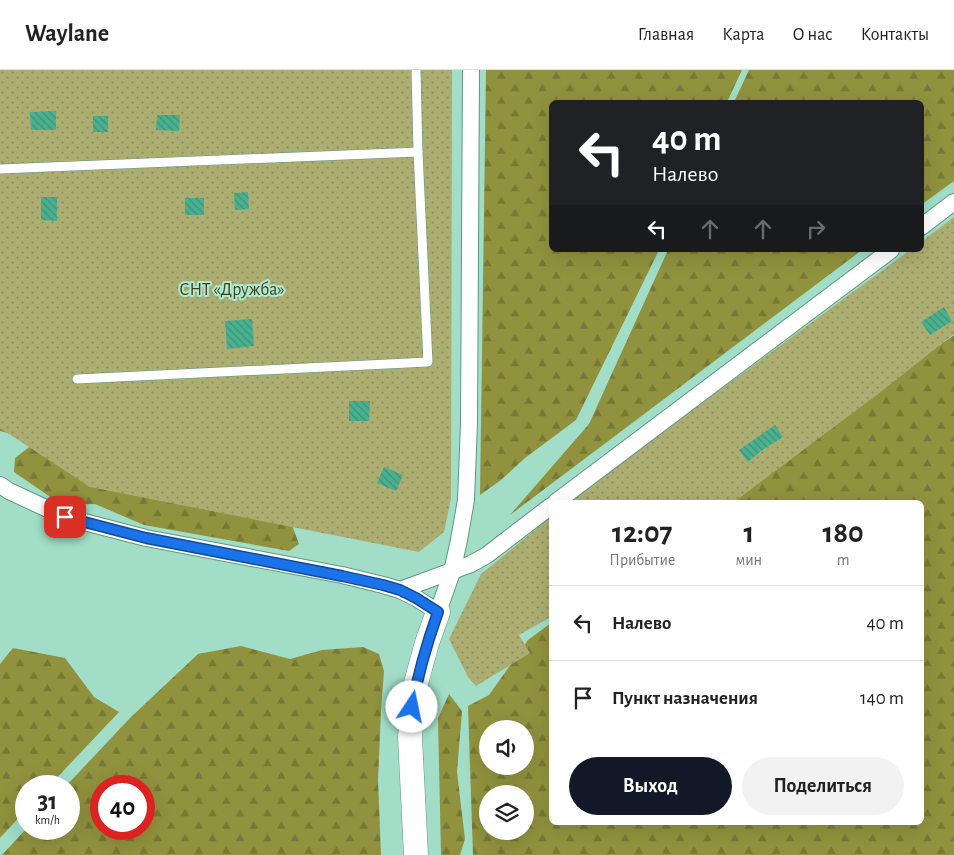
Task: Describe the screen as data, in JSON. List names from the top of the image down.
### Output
{
  "parks": ["СНТ «Дружба»"],
  "page": {
    "header": "Waylane",
    "nav": [
      "Главная",
      "Карта",
      "О нас",
      "Контакты"
    ],
    "turn": ["40 m", "Налево"],
    "eta": [
      "12:07",
      "Прибытие",
      "1",
      "мин",
      "180",
      "m"
    ],
    "list": [
      {
        "name": "Налево",
        "value": "40 m"
      },
      {
        "name": "Пункт назначения",
        "value": "140 m"
      }
    ],
    "buttons": ["Выход", "Поделиться"],
    "speed": "31 km/h",
    "limit": "40"
  }
}
